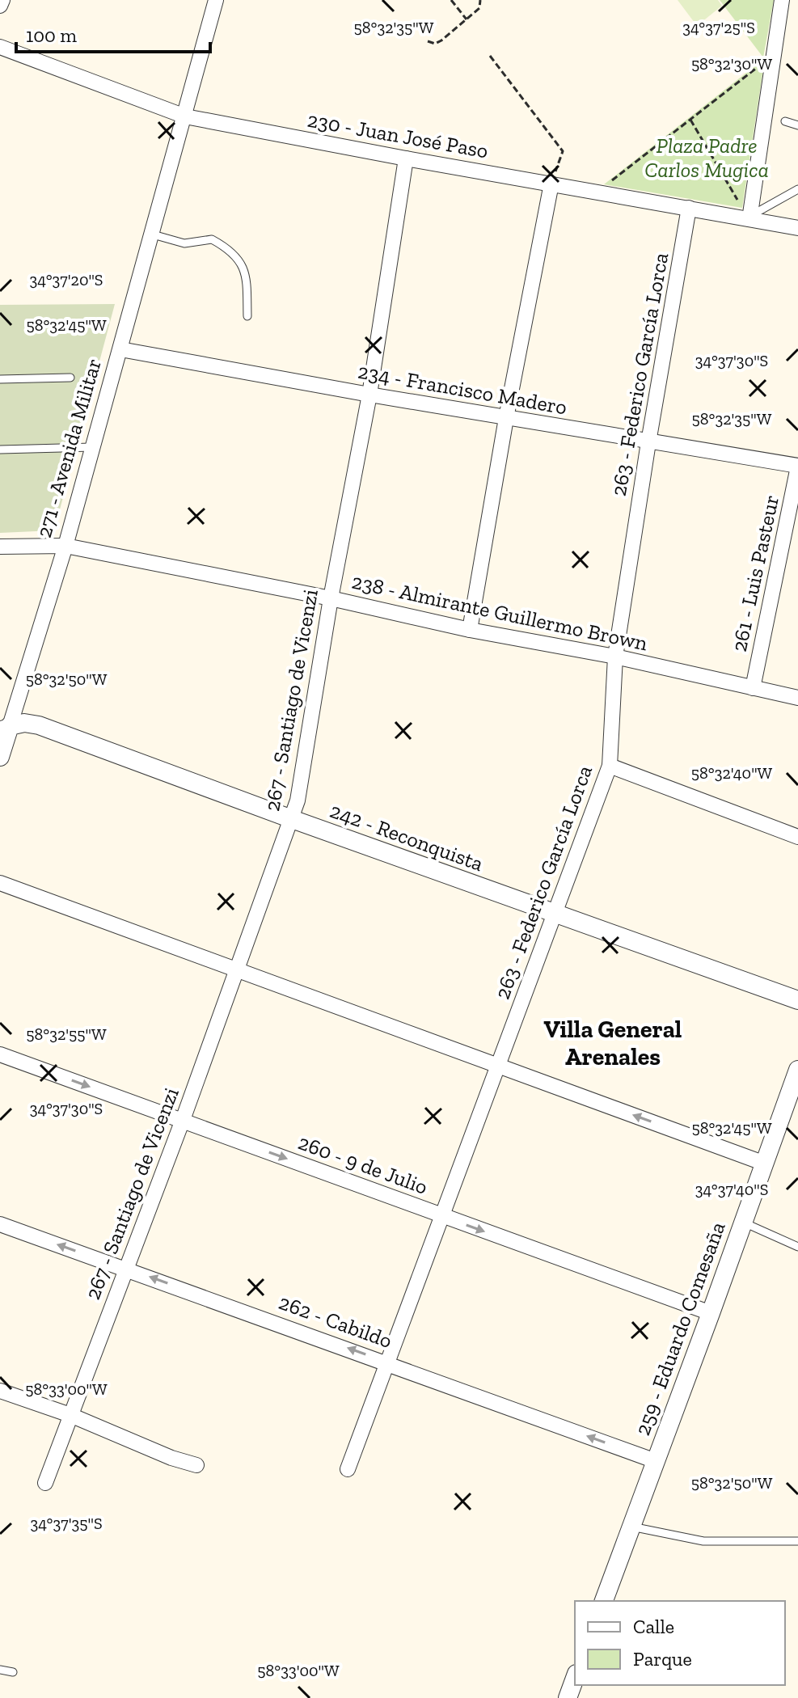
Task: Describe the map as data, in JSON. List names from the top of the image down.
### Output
{
  "streets": {
    "street": [
      "230 - Juan José Paso",
      "263 - Federico García Lorca",
      "234 - Francisco Madero",
      "271 - Avenida Militar",
      "261 - Luis Pasteur",
      "238 - Almirante Guillermo Brown",
      "267 - Santiago de Vicenzi",
      "242 - Reconquista",
      "260 - 9 de Julio",
      "262 - Cabildo",
      "259 - Eduardo Comesaña"
    ]
  },
  "crossings": [
    ["230 - Juan José Paso", "263 - Federico García Lorca"],
    ["230 - Juan José Paso", "271 - Avenida Militar"],
    ["230 - Juan José Paso", "267 - Santiago de Vicenzi"],
    ["263 - Federico García Lorca", "234 - Francisco Madero"],
    ["263 - Federico García Lorca", "238 - Almirante Guillermo Brown"],
    ["263 - Federico García Lorca", "242 - Reconquista"],
    ["263 - Federico García Lorca", "260 - 9 de Julio"],
    ["263 - Federico García Lorca", "262 - Cabildo"],
    ["234 - Francisco Madero", "271 - Avenida Militar"],
    ["234 - Francisco Madero", "261 - Luis Pasteur"],
    ["234 - Francisco Madero", "267 - Santiago de Vicenzi"],
    ["271 - Avenida Militar", "238 - Almirante Guillermo Brown"],
    ["271 - Avenida Militar", "242 - Reconquista"],
    ["261 - Luis Pasteur", "238 - Almirante Guillermo Brown"],
    ["238 - Almirante Guillermo Brown", "267 - Santiago de Vicenzi"],
    ["267 - Santiago de Vicenzi", "242 - Reconquista"],
    ["267 - Santiago de Vicenzi", "260 - 9 de Julio"],
    ["267 - Santiago de Vicenzi", "262 - Cabildo"],
    ["260 - 9 de Julio", "259 - Eduardo Comesaña"],
    ["262 - Cabildo", "259 - Eduardo Comesaña"]
  ],
  "one_way": ["260 - 9 de Julio", "262 - Cabildo"],
  "districts": ["Villa General Arenales"],
  "parks": ["Plaza Padre Carlos Mugica"],
  "legend": ["Calle", "Parque"],
  "scale_bar": "100 m",
  "coordinates": [
    "34°37'25\"S",
    "58°32'35\"W",
    "58°32'30\"W",
    "34°37'20\"S",
    "58°32'45\"W",
    "34°37'30\"S",
    "58°32'50\"W",
    "58°32'40\"W",
    "58°32'55\"W",
    "34°37'40\"S",
    "58°33'00\"W",
    "34°37'35\"S"
  ]
}
